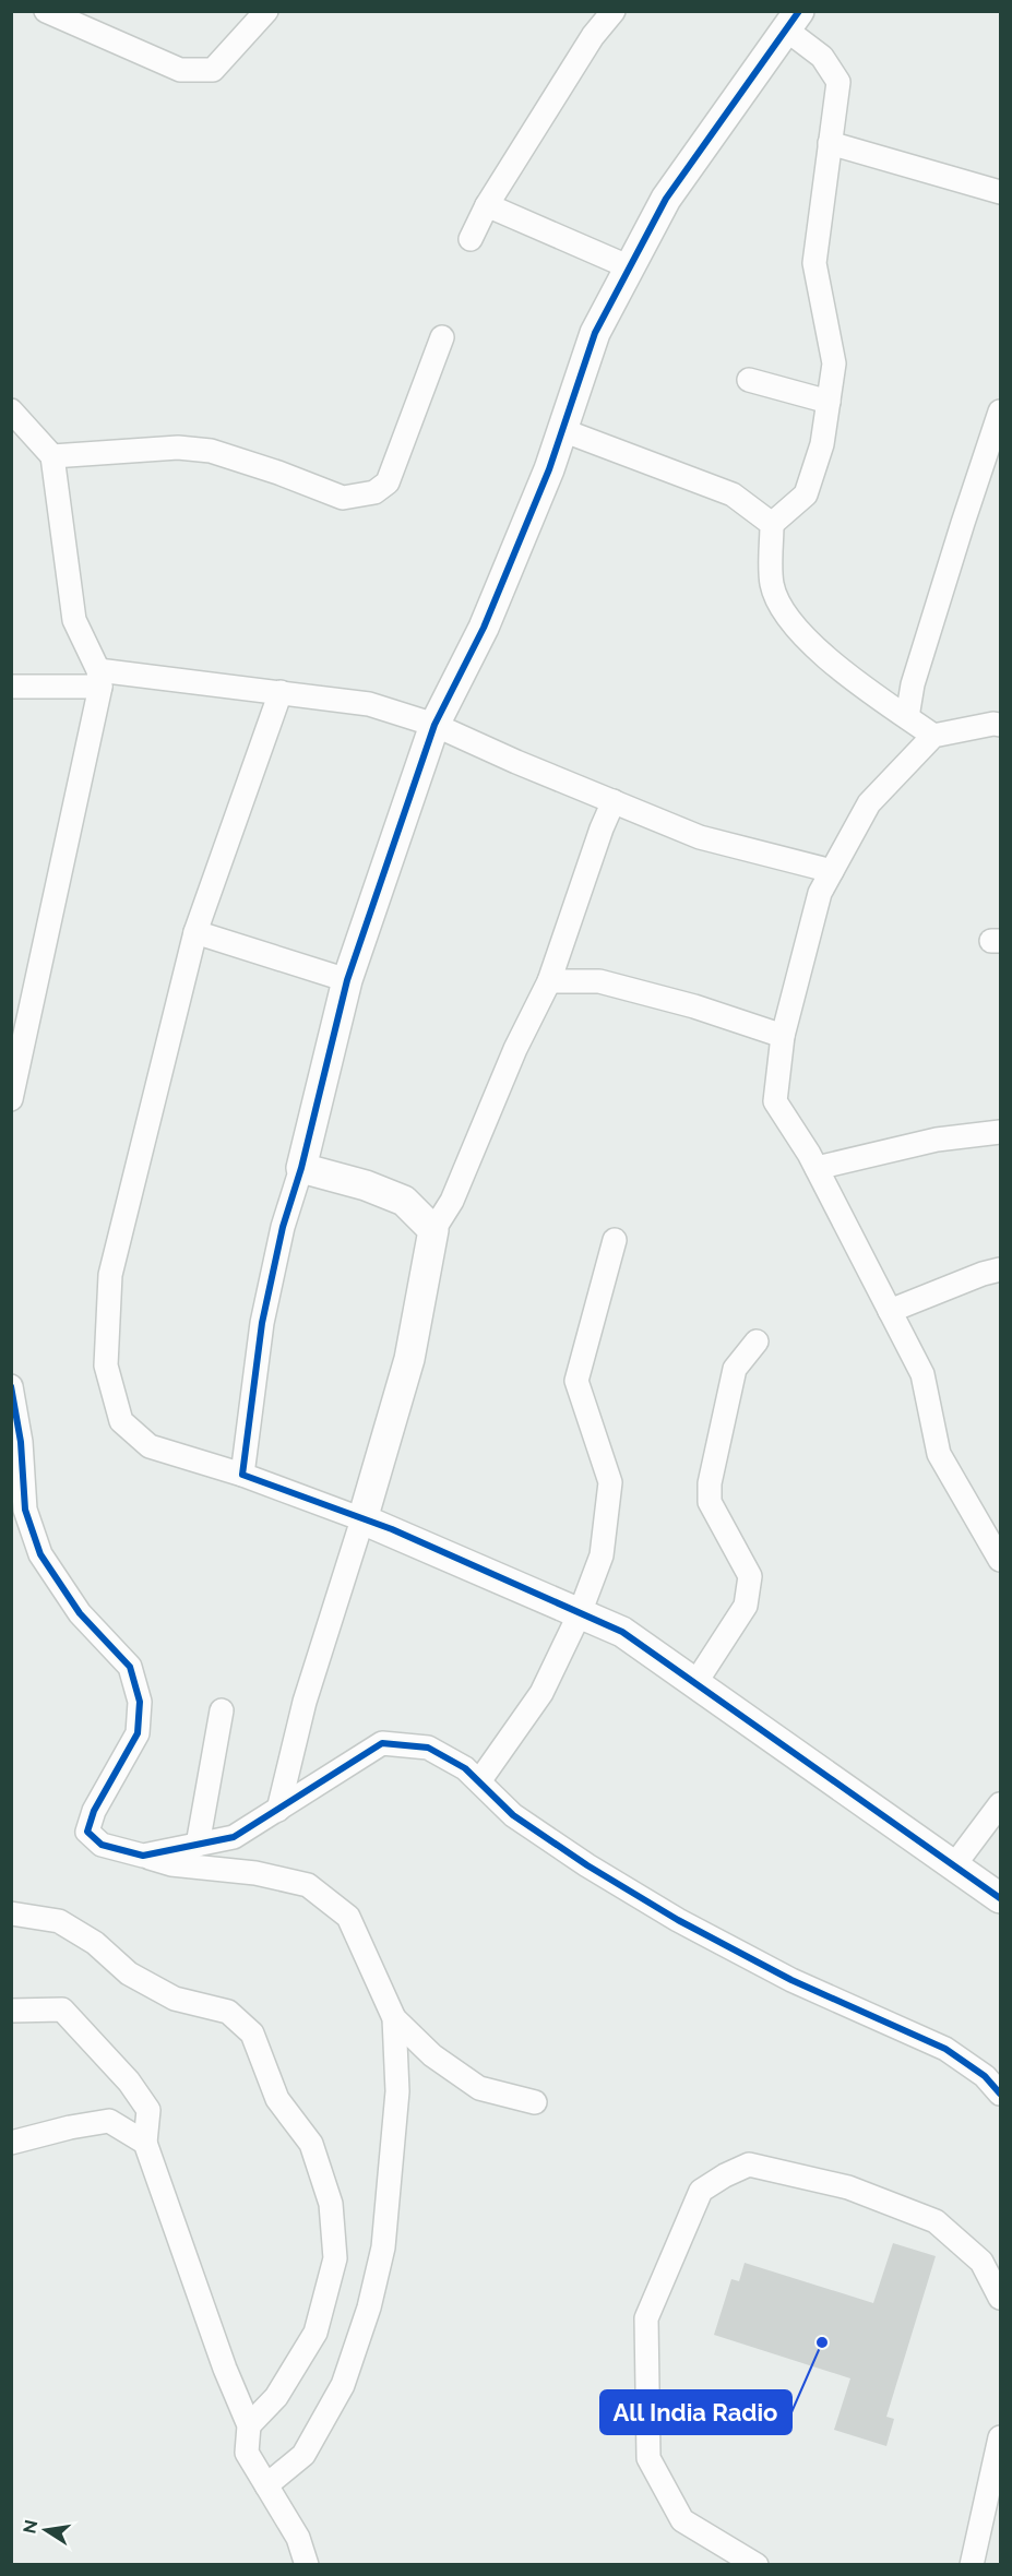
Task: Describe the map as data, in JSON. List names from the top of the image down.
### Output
{
  "places": ["All India Radio"],
  "north": "left"
}
